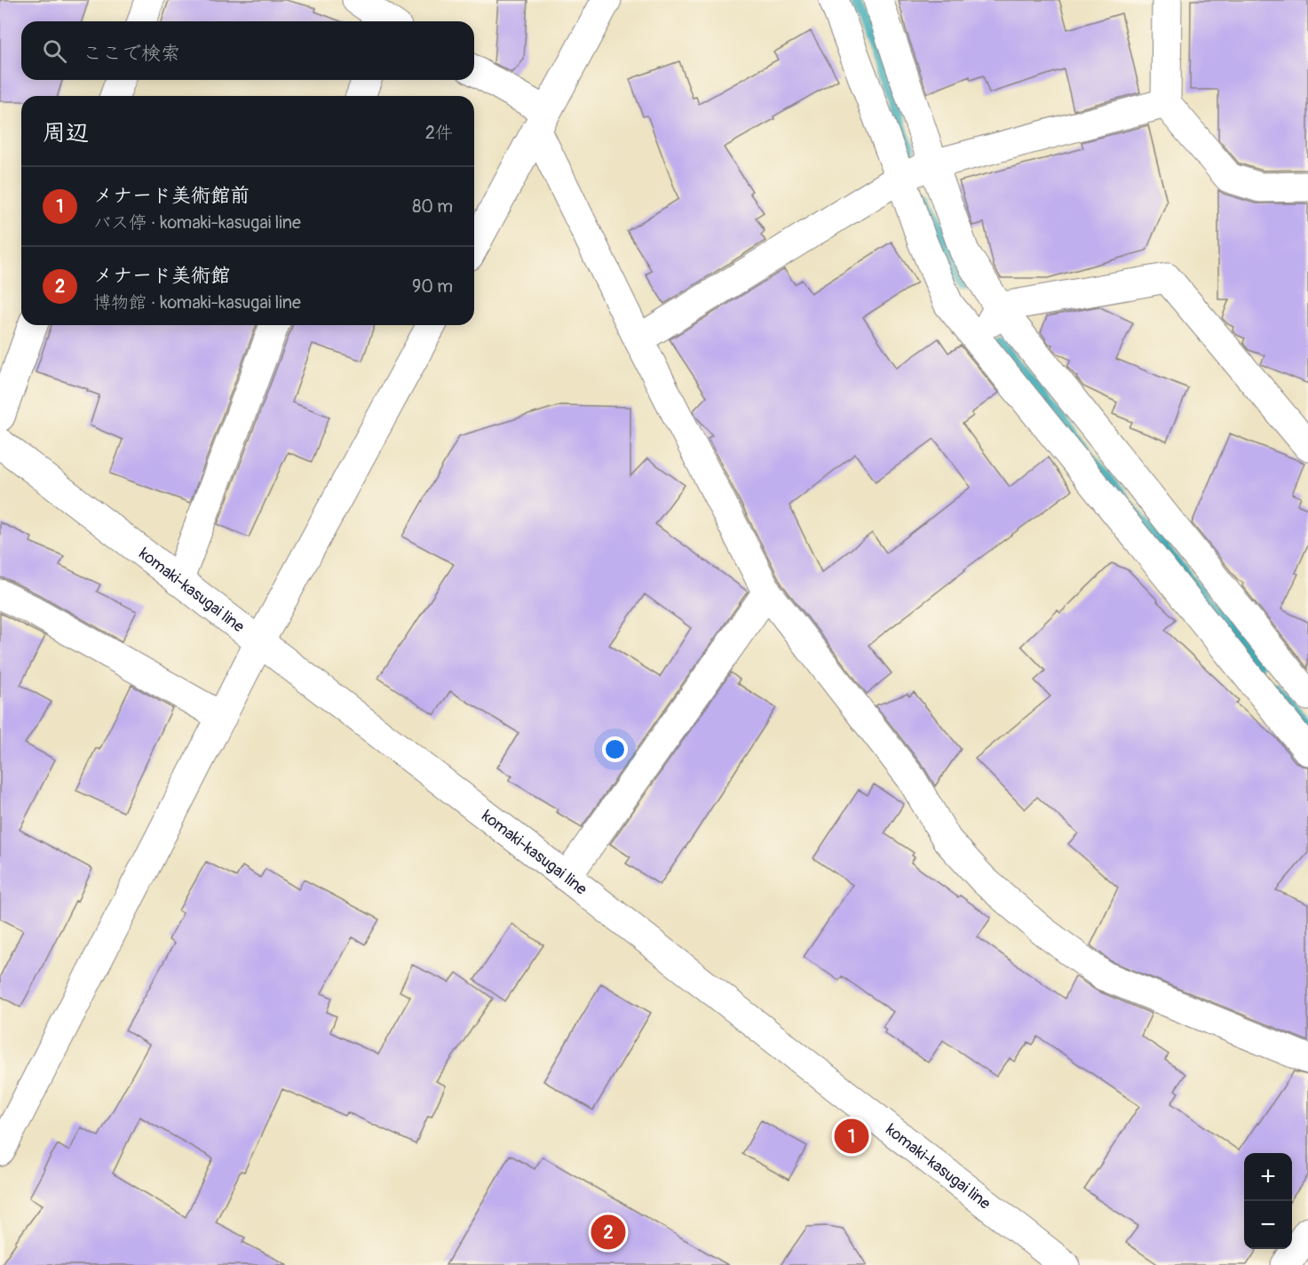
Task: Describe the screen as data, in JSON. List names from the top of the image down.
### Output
{
  "streets": {
    "street": ["komaki-kasugai line"]
  },
  "page": {
    "search": "ここで検索",
    "heading": ["周辺", "2件"],
    "list": [
      {
        "mark": "1",
        "name": "メナード美術館前",
        "note": "バス停 · komaki-kasugai line",
        "value": "80 m"
      },
      {
        "mark": "2",
        "name": "メナード美術館",
        "note": "博物館 · komaki-kasugai line",
        "value": "90 m"
      }
    ],
    "pins": ["1", "2"],
    "map_buttons": ["+", "−"]
  }
}
